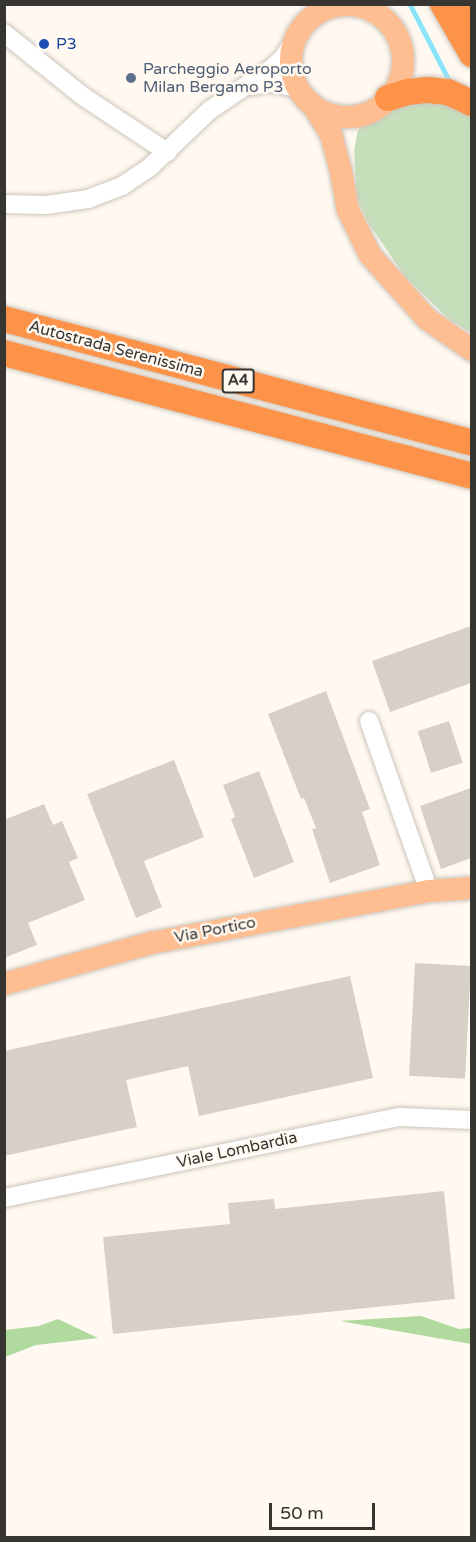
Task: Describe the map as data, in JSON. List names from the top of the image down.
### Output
{
  "streets": {
    "highway": ["Autostrada Serenissima", "A4"],
    "main road": ["Via Portico"],
    "street": ["Viale Lombardia"]
  },
  "places": ["P3", "Parcheggio Aeroporto Milan Bergamo P3"],
  "scale_bar": "50 m"
}
